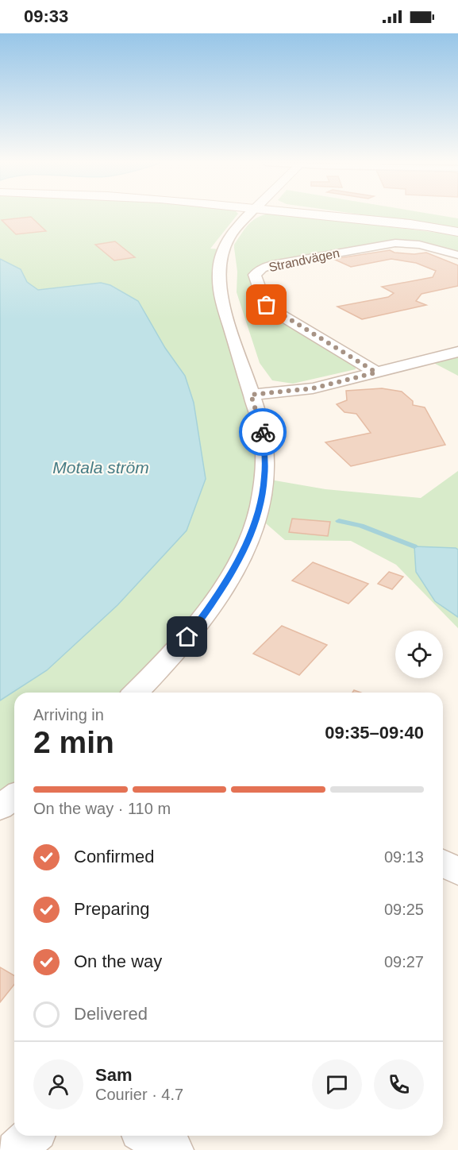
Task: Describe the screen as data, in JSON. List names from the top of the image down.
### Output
{
  "streets": {
    "street": ["Strandvägen"]
  },
  "water": ["Motala ström"],
  "page": {
    "status": "09:33",
    "heading": ["2 min", "Arriving in", "09:35–09:40"],
    "panel": ["Sam", "Courier · 4.7"],
    "bar": "On the way · 110 m",
    "list": [
      ["Confirmed", "09:13"],
      ["Preparing", "09:25"],
      ["On the way", "09:27"],
      "Delivered"
    ]
  }
}
